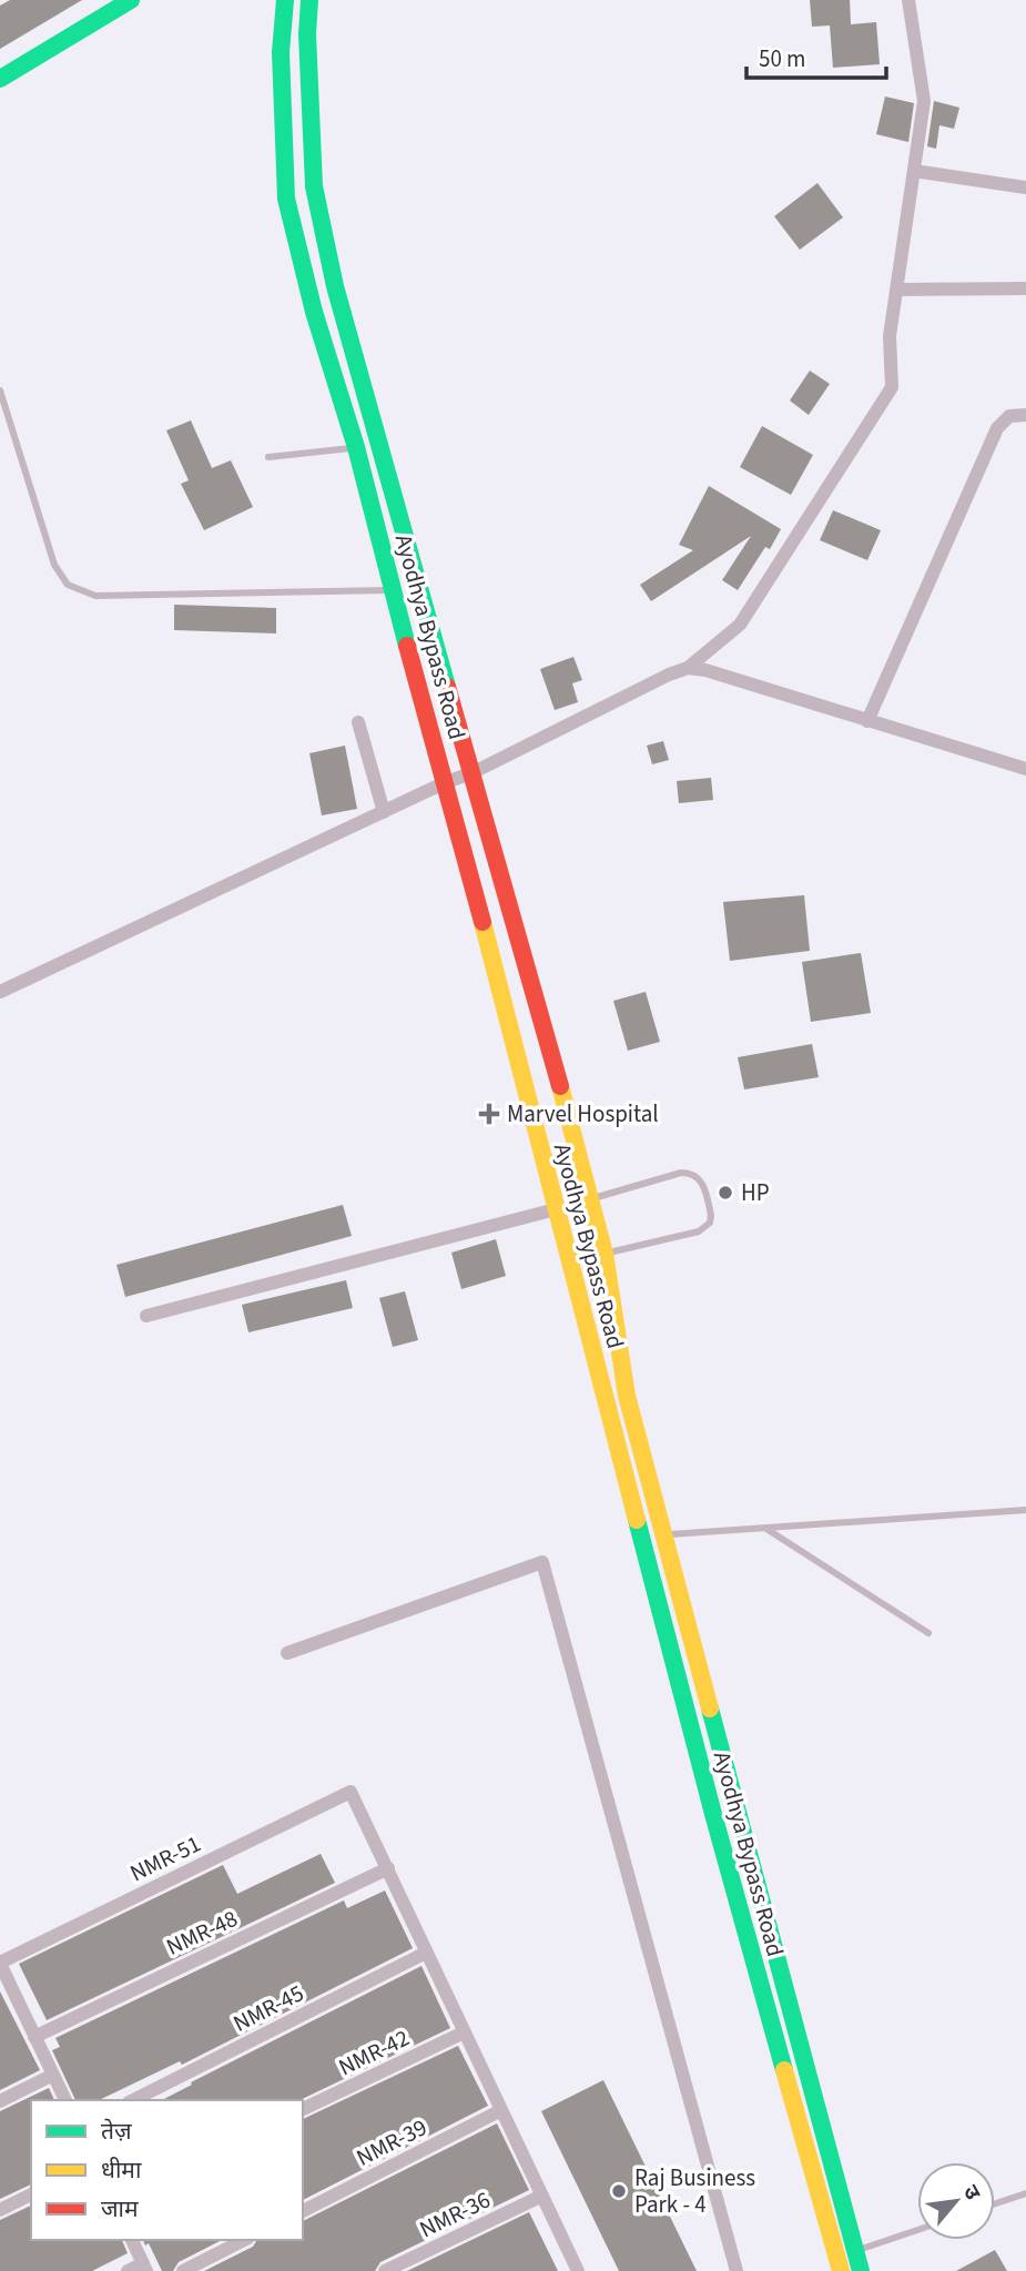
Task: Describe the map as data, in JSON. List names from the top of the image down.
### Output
{
  "streets": {
    "main road": ["Ayodhya Bypass Road"],
    "street": [
      "NMR-51",
      "NMR-48",
      "NMR-45",
      "NMR-42",
      "NMR-39",
      "NMR-36"
    ]
  },
  "crossings": [
    ["NMR-51", "NMR-48"]
  ],
  "places": {
    "health": ["Marvel Hospital"],
    "other": ["HP", "Raj Business Park - 4"]
  },
  "legend": ["तेज़", "धीमा", "जाम"],
  "scale_bar": "50 m",
  "north": "top right"
}
